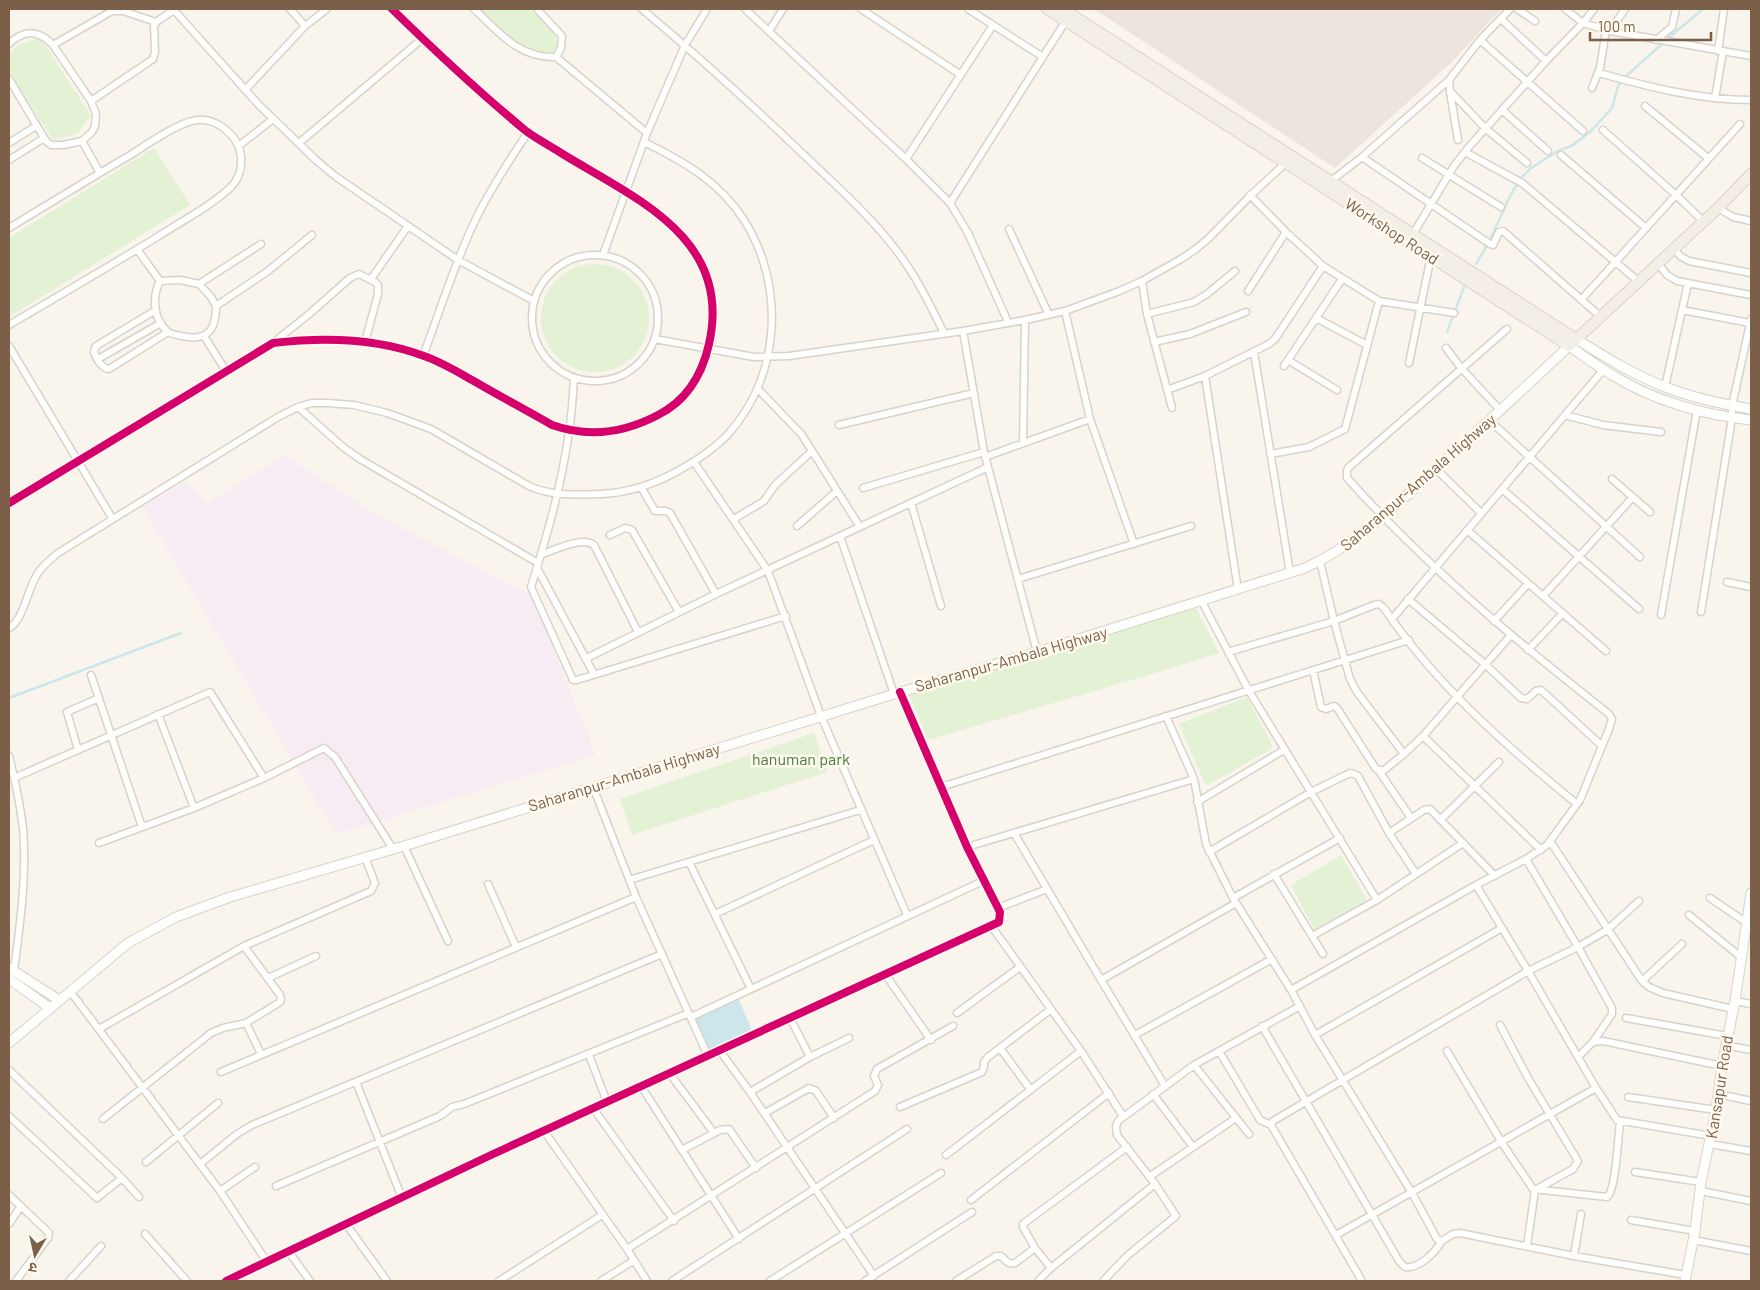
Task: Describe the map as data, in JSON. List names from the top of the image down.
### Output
{
  "streets": {
    "main road": ["Workshop Road", "Saharanpur-Ambala Highway", "Kansapur Road"]
  },
  "crossings": [
    ["Workshop Road", "Saharanpur-Ambala Highway"]
  ],
  "parks": ["hanuman park"],
  "scale_bar": "100 m",
  "north": "bottom"
}
